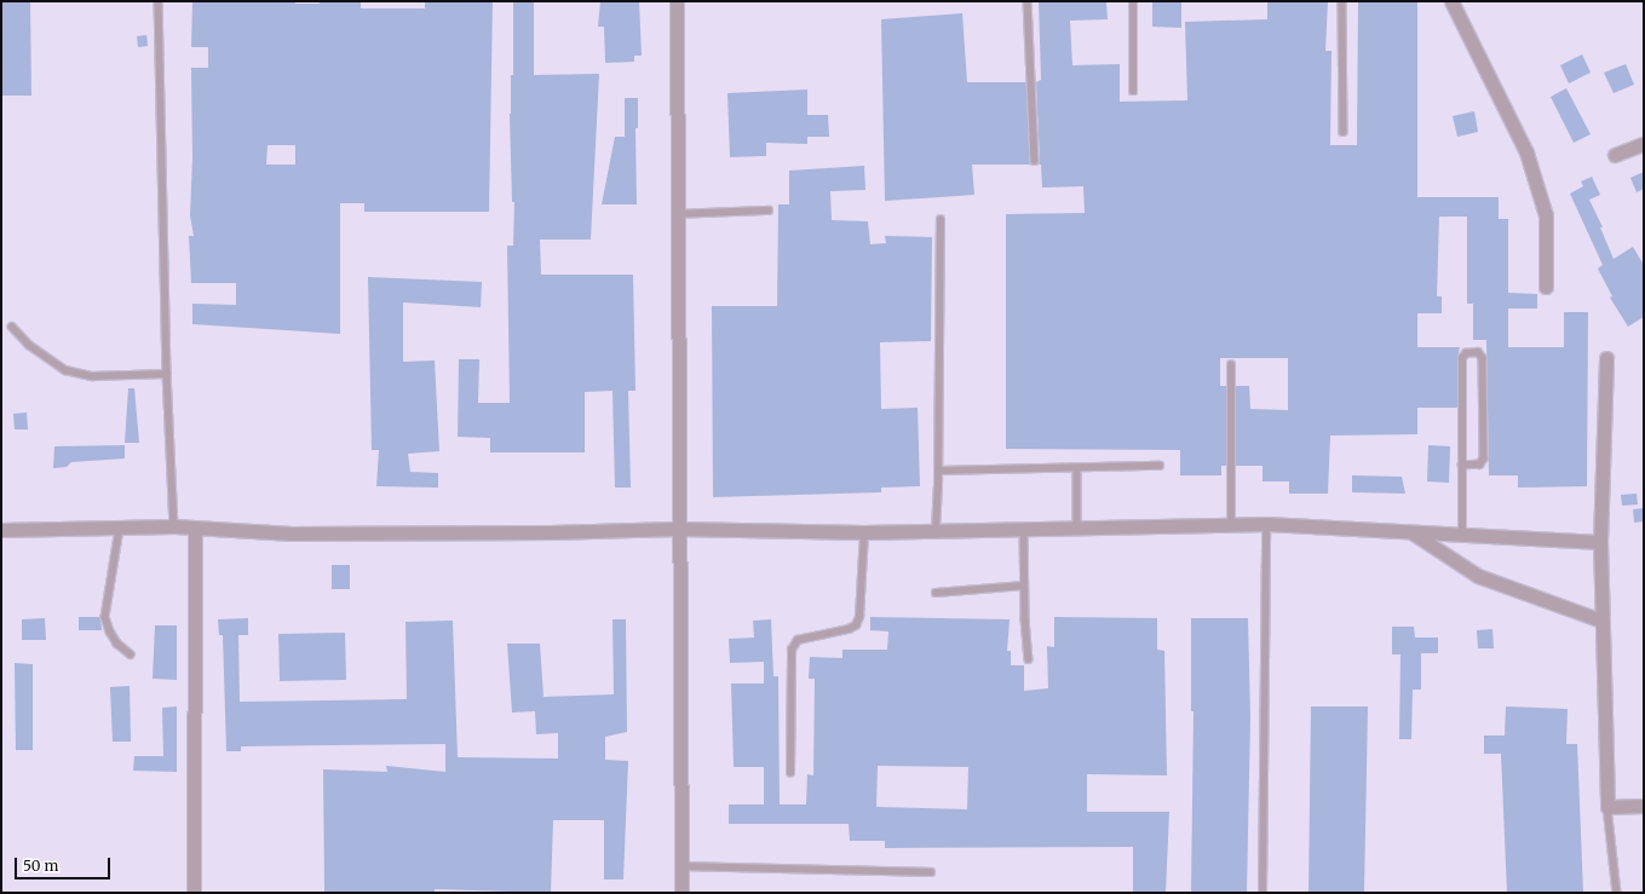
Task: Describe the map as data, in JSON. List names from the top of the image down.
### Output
{
  "scale_bar": "50 m"
}
